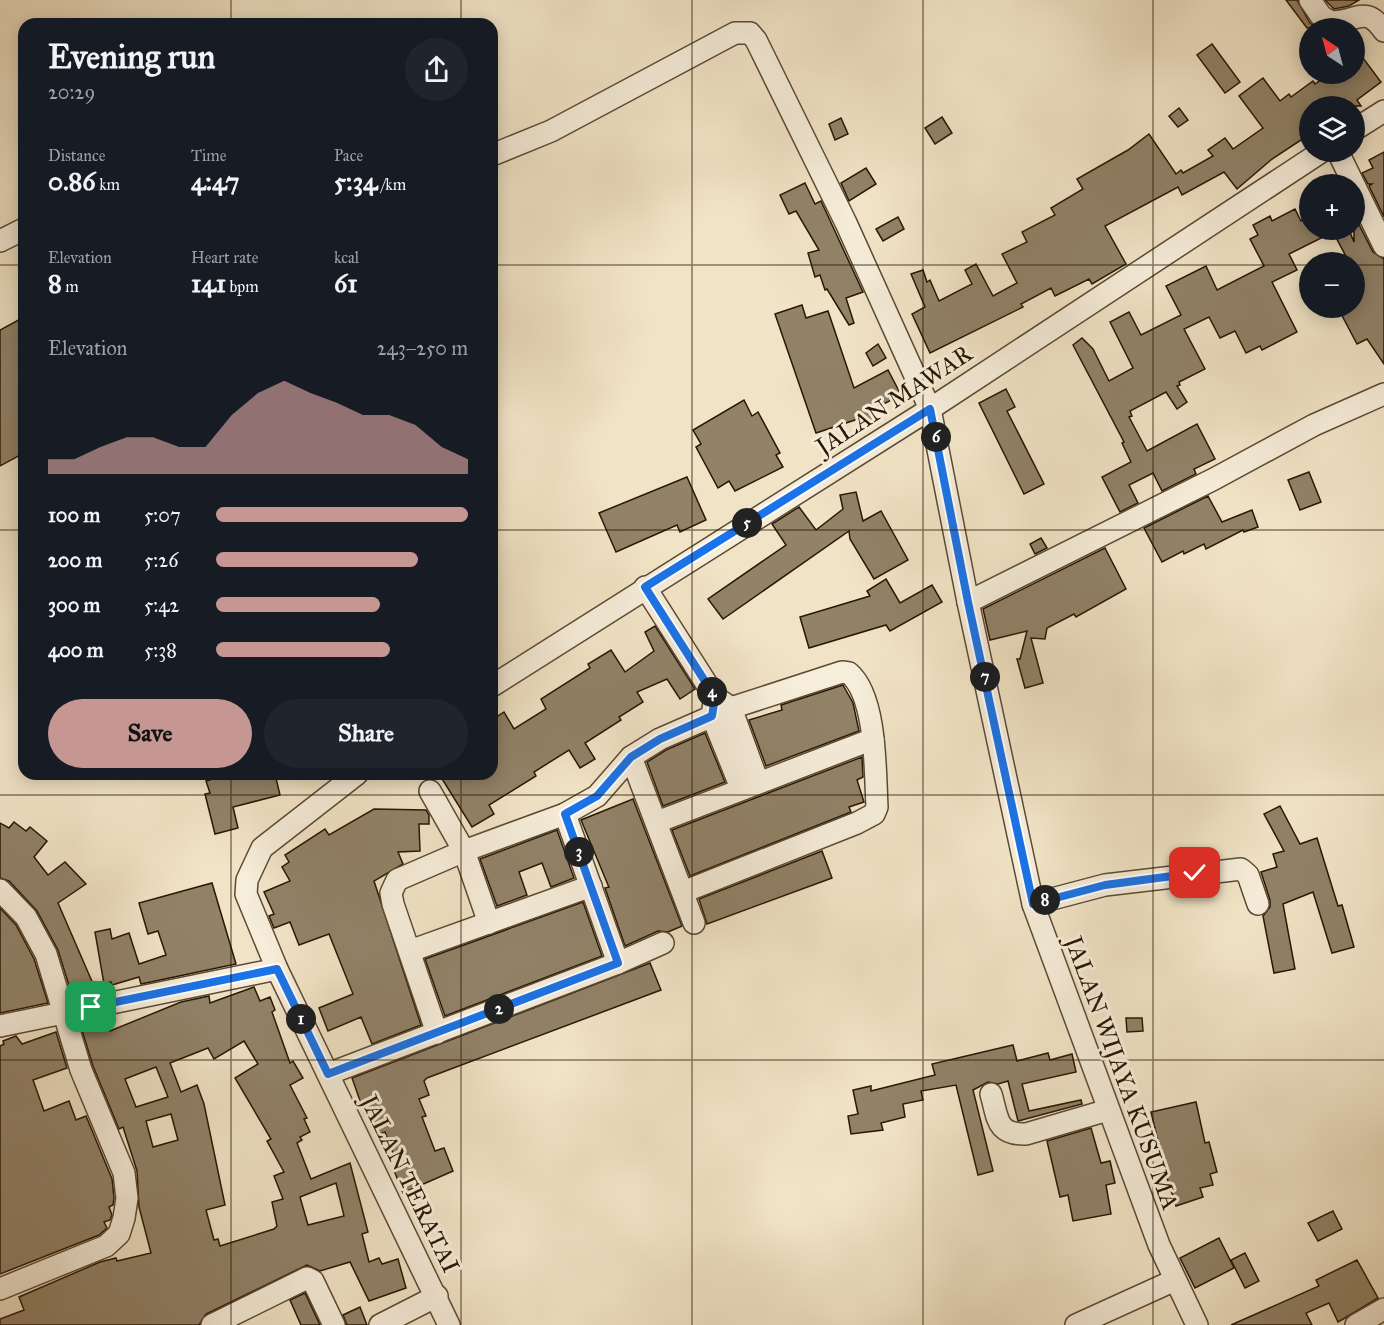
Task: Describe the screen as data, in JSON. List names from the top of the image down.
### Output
{
  "streets": {
    "street": ["JALAN MAWAR", "JALAN WIJAYA KUSUMA", "JALAN TERATAI"]
  },
  "crossings": [
    ["JALAN MAWAR", "JALAN WIJAYA KUSUMA"]
  ],
  "north": "top left",
  "page": {
    "map_buttons": ["+", "−"],
    "heading": ["Evening run", "20:29"],
    "stats": [
      ["Distance", "0.86 km"],
      ["Time", "4:47"],
      ["Pace", "5:34 /km"],
      ["Elevation", "8 m"],
      ["Heart rate", "141 bpm"],
      ["kcal", "61"]
    ],
    "chart": ["Elevation", "243–250 m"],
    "pins": [
      "6",
      "5",
      "7",
      "4",
      "3",
      "8",
      "2",
      "1"
    ],
    "list": [
      {
        "name": "100 m",
        "note": "5:07"
      },
      {
        "name": "200 m",
        "note": "5:26"
      },
      {
        "name": "300 m",
        "note": "5:42"
      },
      {
        "name": "400 m",
        "note": "5:38"
      }
    ],
    "buttons": ["Save", "Share"]
  }
}
